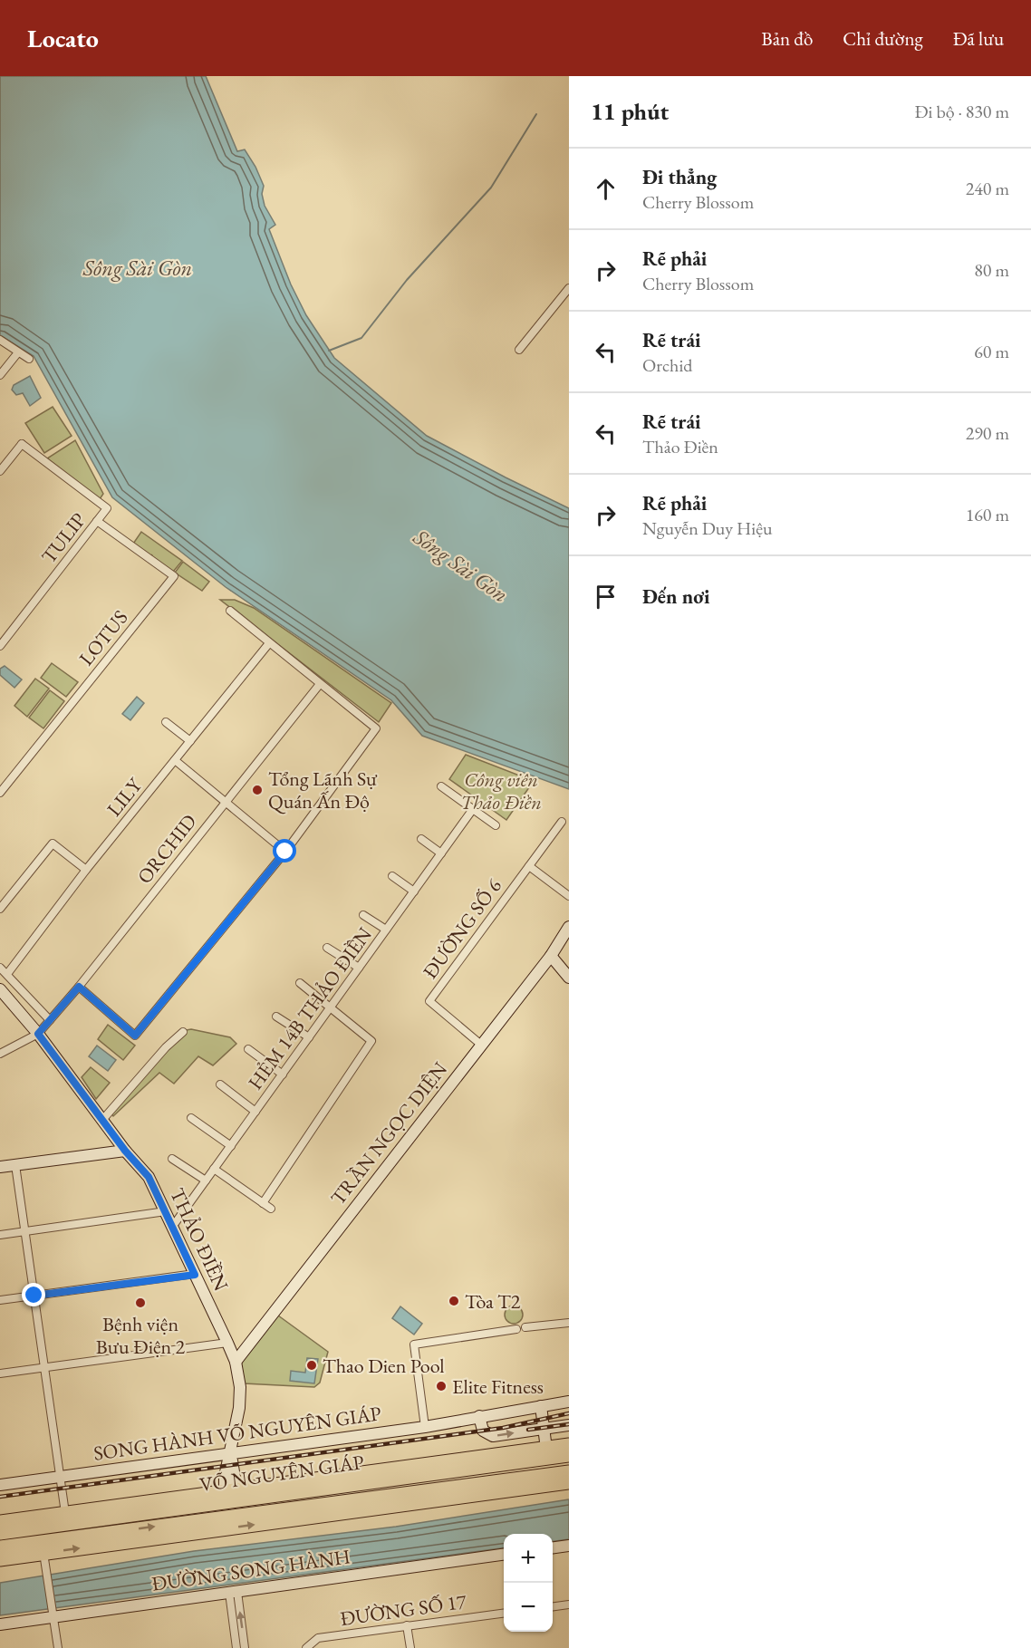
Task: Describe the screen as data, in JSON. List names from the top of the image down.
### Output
{
  "streets": {
    "highway": ["VÕ NGUYÊN GIÁP"],
    "main road": [
      "TRẦN NGỌC DIỆN",
      "THẢO ĐIỀN",
      "SONG HÀNH VÕ NGUYÊN GIÁP",
      "ĐƯỜNG SONG HÀNH"
    ],
    "street": [
      "TULIP",
      "LOTUS",
      "LILY",
      "ORCHID",
      "ĐƯỜNG SỐ 6",
      "HẺM 14B THẢO ĐIỀN",
      "ĐƯỜNG SỐ 17"
    ]
  },
  "crossings": [
    ["TULIP", "LOTUS"],
    ["ORCHID", "THẢO ĐIỀN"],
    ["ĐƯỜNG SỐ 6", "TRẦN NGỌC DIỆN"],
    ["HẺM 14B THẢO ĐIỀN", "THẢO ĐIỀN"],
    ["TRẦN NGỌC DIỆN", "THẢO ĐIỀN"],
    ["THẢO ĐIỀN", "SONG HÀNH VÕ NGUYÊN GIÁP"],
    ["THẢO ĐIỀN", "VÕ NGUYÊN GIÁP"]
  ],
  "water": ["Sông Sài Gòn"],
  "parks": ["Công viên Thảo Điền"],
  "places": [
    "Tổng Lãnh Sự Quán Ấn Độ",
    "Tòa T2",
    "Bệnh viện Bưu Điện 2",
    "Thao Dien Pool",
    "Elite Fitness"
  ],
  "page": {
    "header": "Locato",
    "nav": ["Bản đồ", "Chỉ đường", "Đã lưu"],
    "heading": ["11 phút", "Đi bộ · 830 m"],
    "list": [
      ["Đi thẳng", "Cherry Blossom", "240 m"],
      ["Rẽ phải", "Cherry Blossom", "80 m"],
      ["Rẽ trái", "Orchid", "60 m"],
      ["Rẽ trái", "Thảo Điền", "290 m"],
      ["Rẽ phải", "Nguyễn Duy Hiệu", "160 m"],
      "Đến nơi"
    ],
    "map_buttons": ["+", "−"]
  }
}
